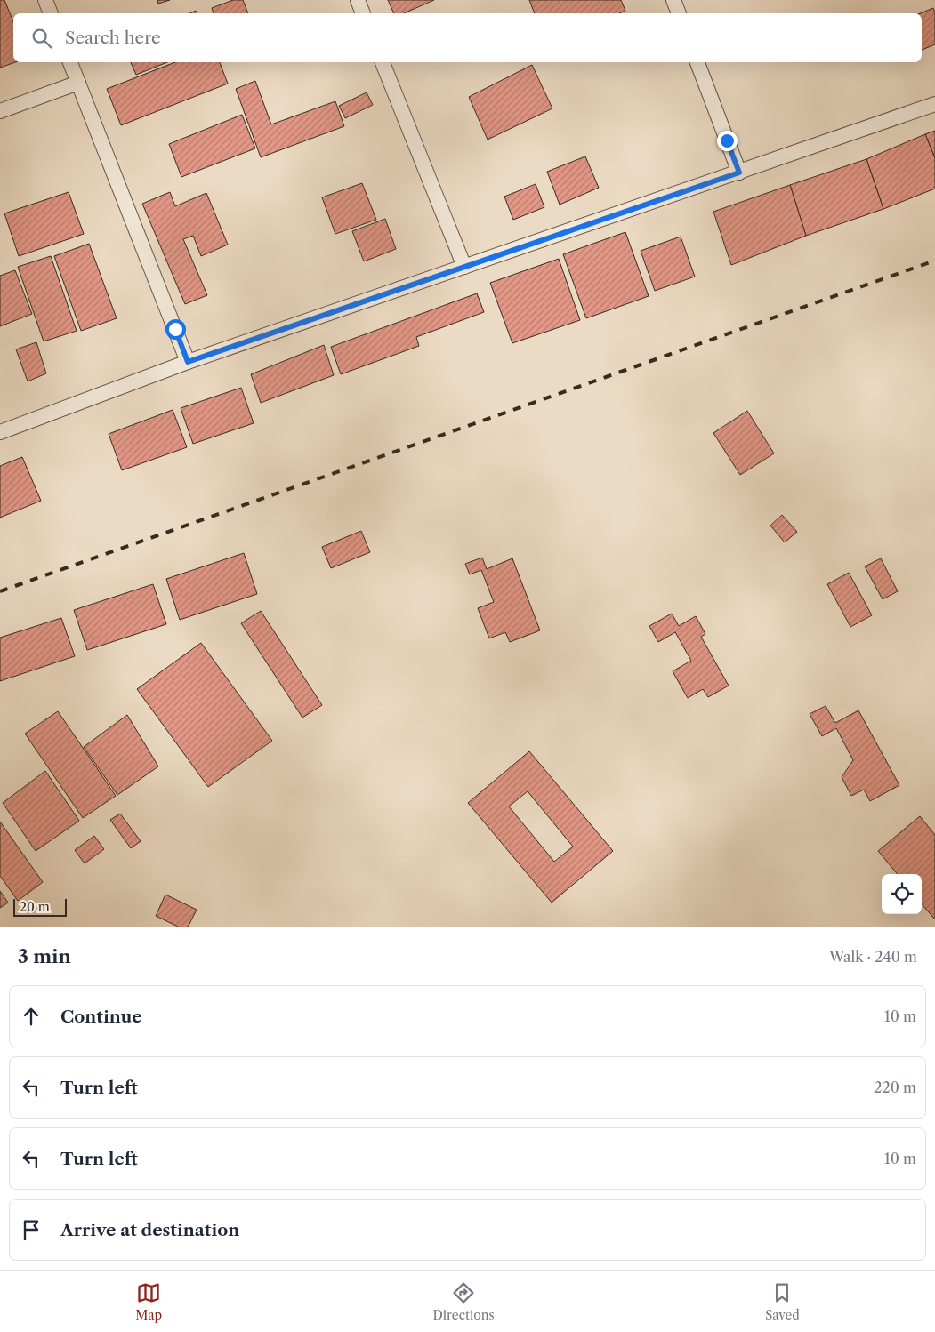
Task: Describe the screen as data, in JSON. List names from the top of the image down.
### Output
{
  "scale_bar": "20 m",
  "page": {
    "search": "Search here",
    "scale": "20 m",
    "heading": ["3 min", "Walk · 240 m"],
    "list": [
      ["Continue", "10 m"],
      ["Turn left", "220 m"],
      ["Turn left", "10 m"],
      "Arrive at destination"
    ],
    "nav": ["Map", "Directions", "Saved"]
  }
}
